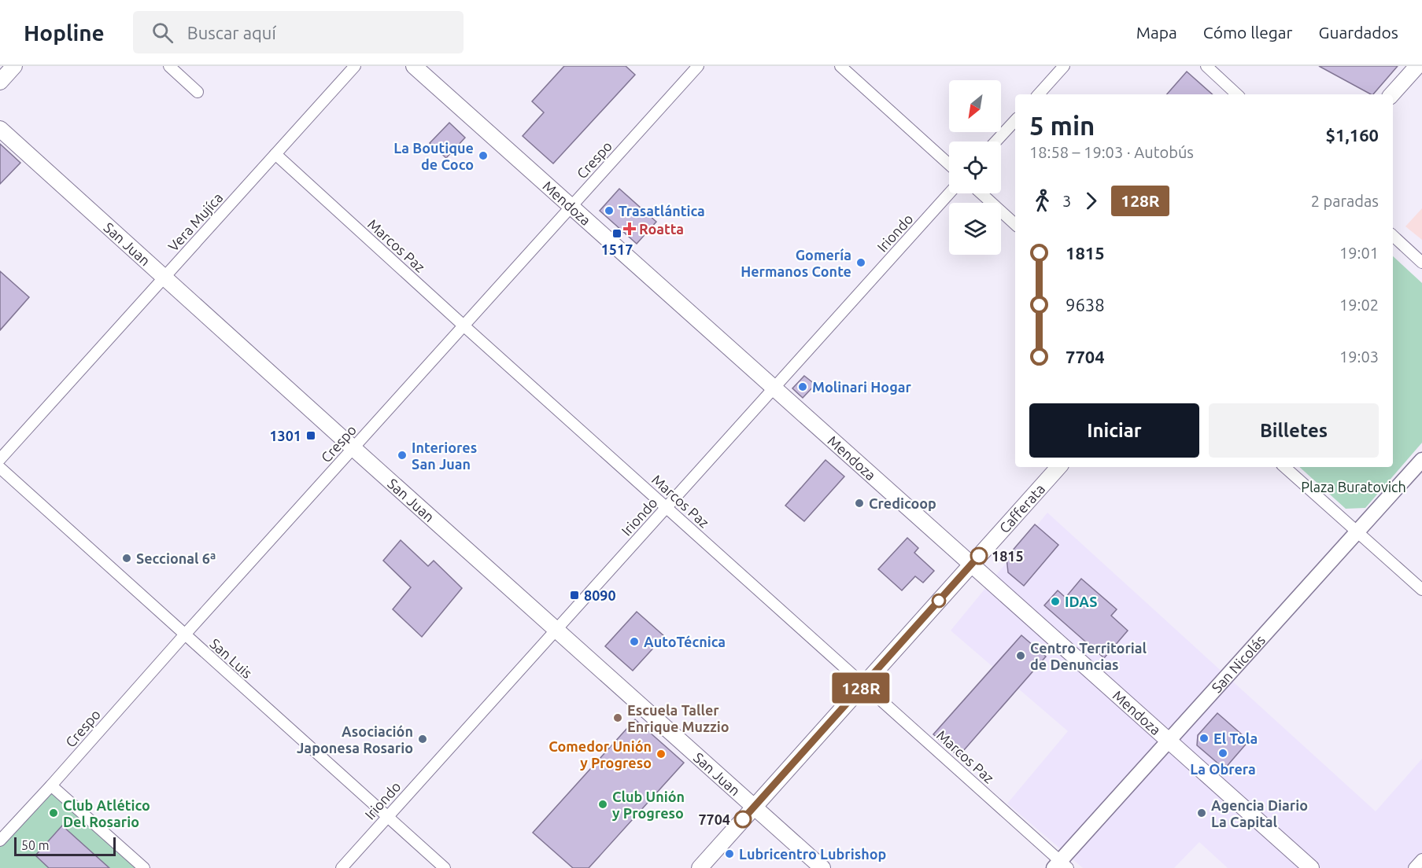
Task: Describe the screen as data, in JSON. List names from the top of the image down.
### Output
{
  "streets": {
    "main road": ["Mendoza", "San Juan", "Cafferata"],
    "street": [
      "Crespo",
      "Vera Mujíca",
      "Iriondo",
      "Marcos Paz",
      "San Luis",
      "San Nicolás"
    ]
  },
  "crossings": [
    ["Crespo", "Mendoza"],
    ["Crespo", "San Juan"],
    ["Crespo", "Marcos Paz"],
    ["Crespo", "San Luis"],
    ["Mendoza", "Iriondo"],
    ["Mendoza", "Cafferata"],
    ["Mendoza", "San Nicolás"],
    ["Vera Mujíca", "San Juan"],
    ["Vera Mujíca", "Marcos Paz"],
    ["Iriondo", "San Juan"],
    ["Iriondo", "Marcos Paz"],
    ["Iriondo", "San Luis"],
    ["San Juan", "Cafferata"],
    ["Marcos Paz", "Cafferata"],
    ["Marcos Paz", "San Nicolás"]
  ],
  "parks": ["Plaza Buratovich"],
  "places": {
    "other": [
      "La Boutique de Coco",
      "Trasatlántica",
      "Gomería Hermanos Conte",
      "Molinari Hogar",
      "Interiores San Juan",
      "Credicoop",
      "1815",
      "Seccional 6ª",
      "IDAS",
      "AutoTécnica",
      "Centro Territorial de Denuncias",
      "Escuela Taller Enrique Muzzio",
      "El Tola",
      "Asociación Japonesa Rosario",
      "La Obrera",
      "Comedor Unión y Progreso",
      "Club Unión y Progreso",
      "Club Atlético Del Rosario",
      "Agencia Diario La Capital",
      "7704",
      "Lubricentro Lubrishop"
    ],
    "health": ["Roatta"],
    "transit": ["1517", "1301", "8090"]
  },
  "lines": ["bus line 128R"],
  "scale_bar": "50 m",
  "north": "bottom left",
  "page": {
    "header": "Hopline",
    "search": "Buscar aquí",
    "nav": ["Mapa", "Cómo llegar", "Guardados"],
    "on_map": "128R",
    "heading": ["5 min", "18:58 – 19:03 · Autobús", "$1,160"],
    "legs": ["3", "128R", "2 paradas"],
    "list": [
      {
        "name": "1815",
        "value": "19:01"
      },
      {
        "name": "9638",
        "value": "19:02"
      },
      {
        "name": "7704",
        "value": "19:03"
      }
    ],
    "buttons": ["Iniciar", "Billetes"],
    "scale": "50 m"
  }
}
